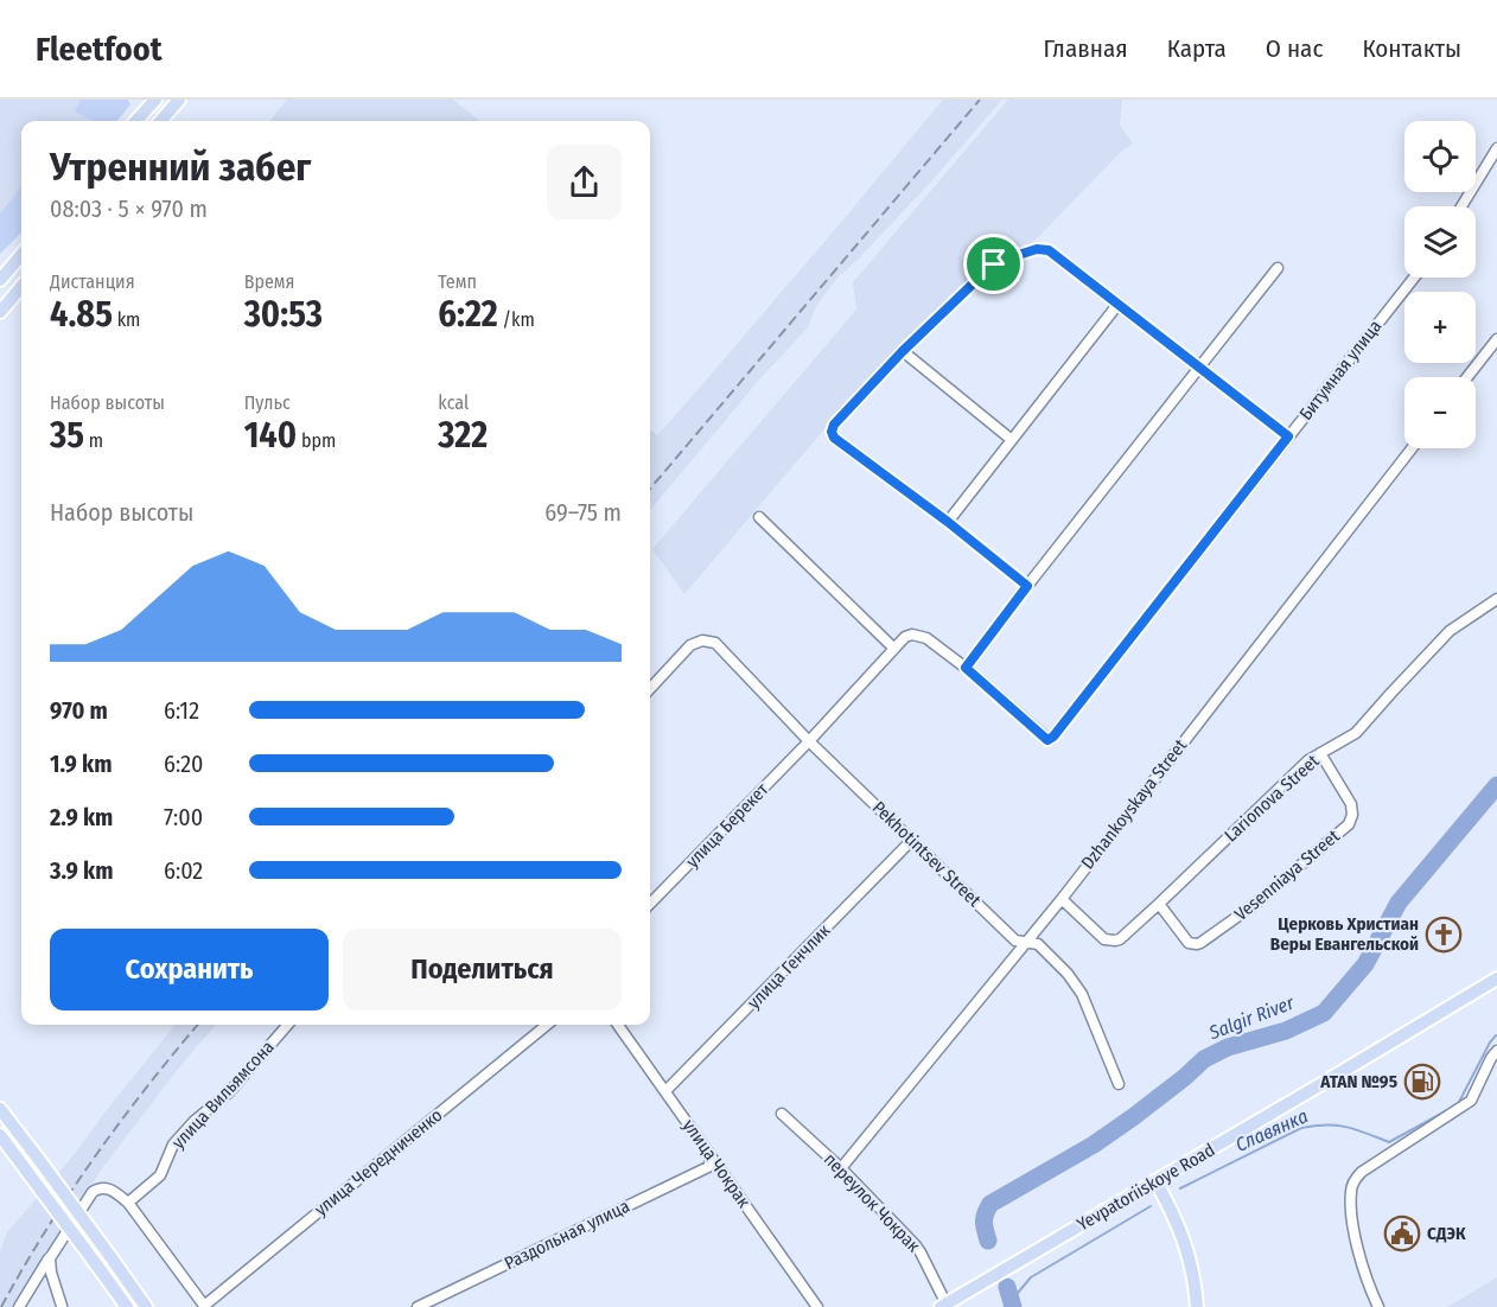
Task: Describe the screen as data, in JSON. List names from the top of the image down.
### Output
{
  "streets": {
    "main road": ["Yevpatoriiskoye Road"],
    "street": [
      "Битумная улица",
      "Larionova Street",
      "Dzhankoyskaya Street",
      "улица Берекет",
      "Pekhotintsev Street",
      "Vesenniaya Street",
      "улица Генчлик",
      "улица Вильямсона",
      "улица Чередниченко",
      "улица Чокрак",
      "переулок Чокрак",
      "Раздольная улица"
    ]
  },
  "crossings": [
    ["Битумная улица", "улица Берекет"],
    ["Larionova Street", "Dzhankoyskaya Street"],
    ["Larionova Street", "Vesenniaya Street"],
    ["Dzhankoyskaya Street", "Pekhotintsev Street"],
    ["Dzhankoyskaya Street", "переулок Чокрак"],
    ["улица Берекет", "Pekhotintsev Street"],
    ["Pekhotintsev Street", "улица Генчлик"],
    ["улица Генчлик", "улица Чокрак"],
    ["улица Чокрак", "Раздольная улица"],
    ["Yevpatoriiskoye Road", "переулок Чокрак"]
  ],
  "water": ["Salgir River", "Славянка"],
  "places": {
    "church": ["Церковь Христиан Веры Евангельской"],
    "fuel station": ["ATAN №95"],
    "public building": ["СДЭК"]
  },
  "page": {
    "header": "Fleetfoot",
    "nav": [
      "Главная",
      "Карта",
      "О нас",
      "Контакты"
    ],
    "map_buttons": ["+", "−"],
    "heading": ["Утренний забег", "08:03 · 5 × 970 m"],
    "stats": [
      ["Дистанция", "4.85 km"],
      ["Время", "30:53"],
      ["Темп", "6:22 /km"],
      ["Набор высоты", "35 m"],
      ["Пульс", "140 bpm"],
      ["kcal", "322"]
    ],
    "chart": ["Набор высоты", "69–75 m"],
    "list": [
      {
        "name": "970 m",
        "note": "6:12"
      },
      {
        "name": "1.9 km",
        "note": "6:20"
      },
      {
        "name": "2.9 km",
        "note": "7:00"
      },
      {
        "name": "3.9 km",
        "note": "6:02"
      }
    ],
    "buttons": ["Сохранить", "Поделиться"]
  }
}
